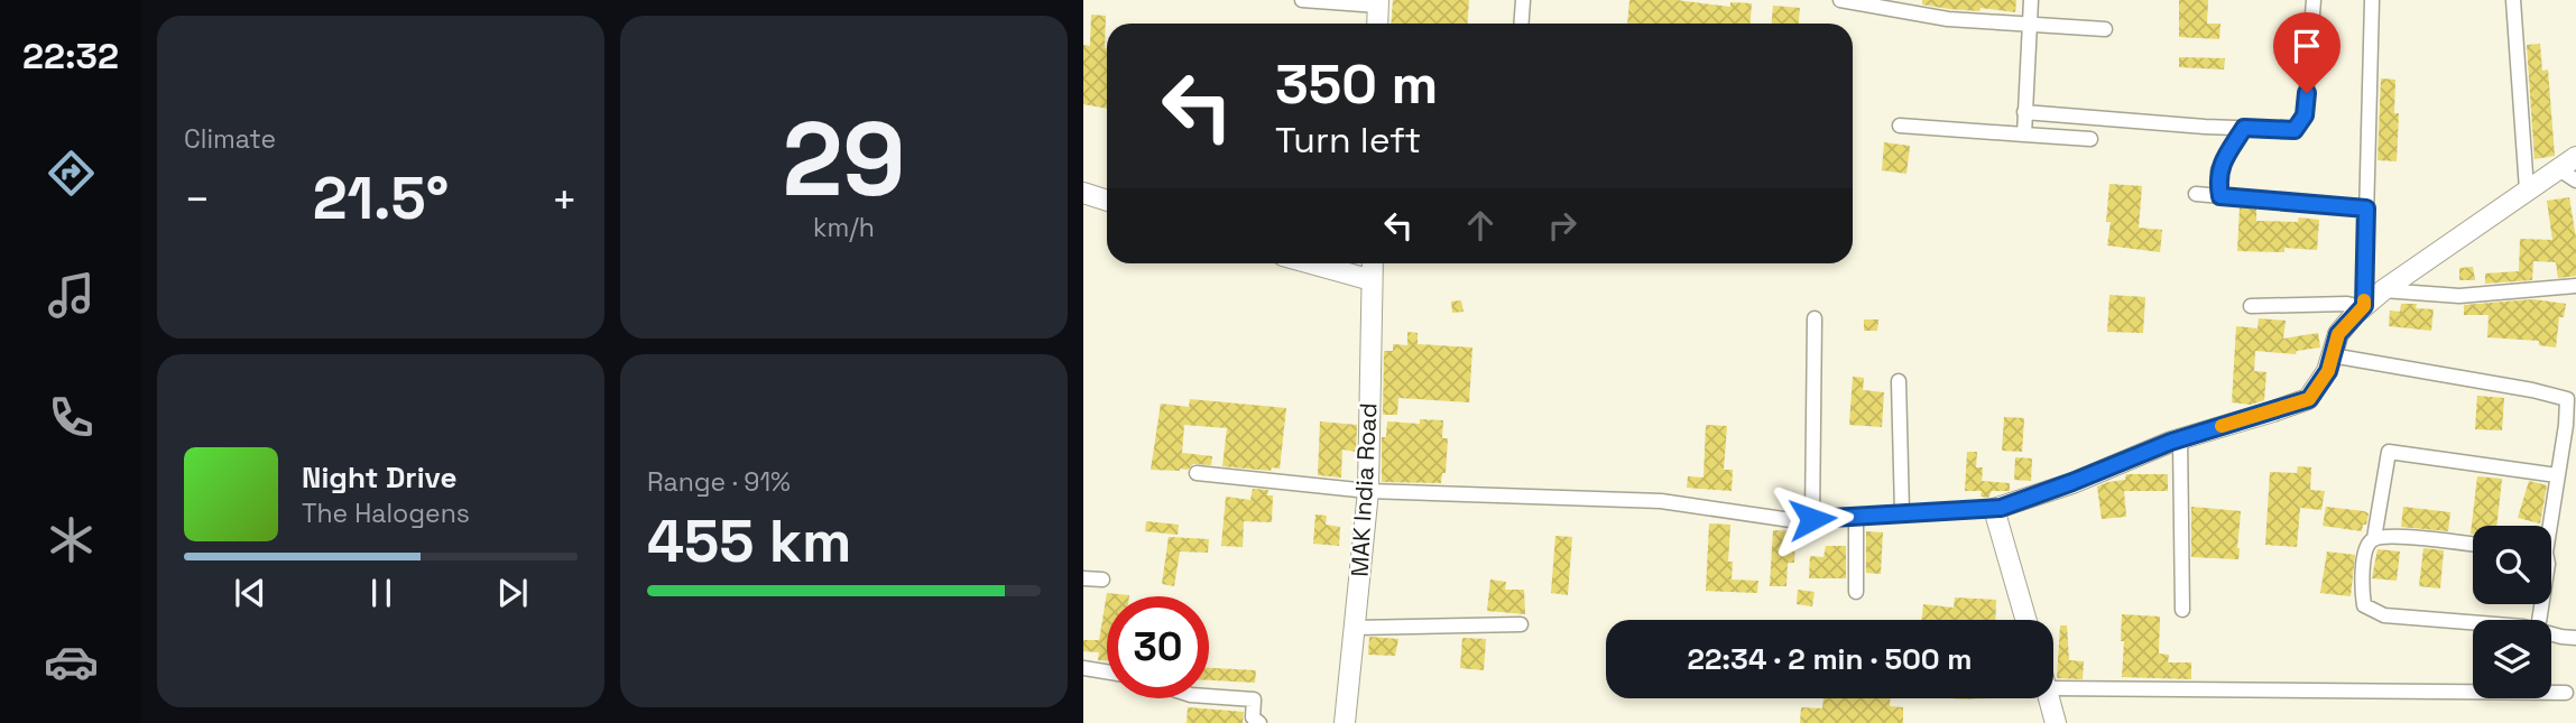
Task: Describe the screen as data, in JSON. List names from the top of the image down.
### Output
{
  "streets": {
    "street": ["MAK India Road"]
  },
  "page": {
    "tabs": "22:32",
    "tile": [
      "Climate",
      ["29", "km/h"],
      ["Range · 91%", "455 km"]
    ],
    "turn": ["350 m", "Turn left"],
    "heat": ["−", "21.5°", "+"],
    "song": ["Night Drive", "The Halogens"],
    "limit": "30",
    "trip": "22:34 · 2 min · 500 m"
  }
}
